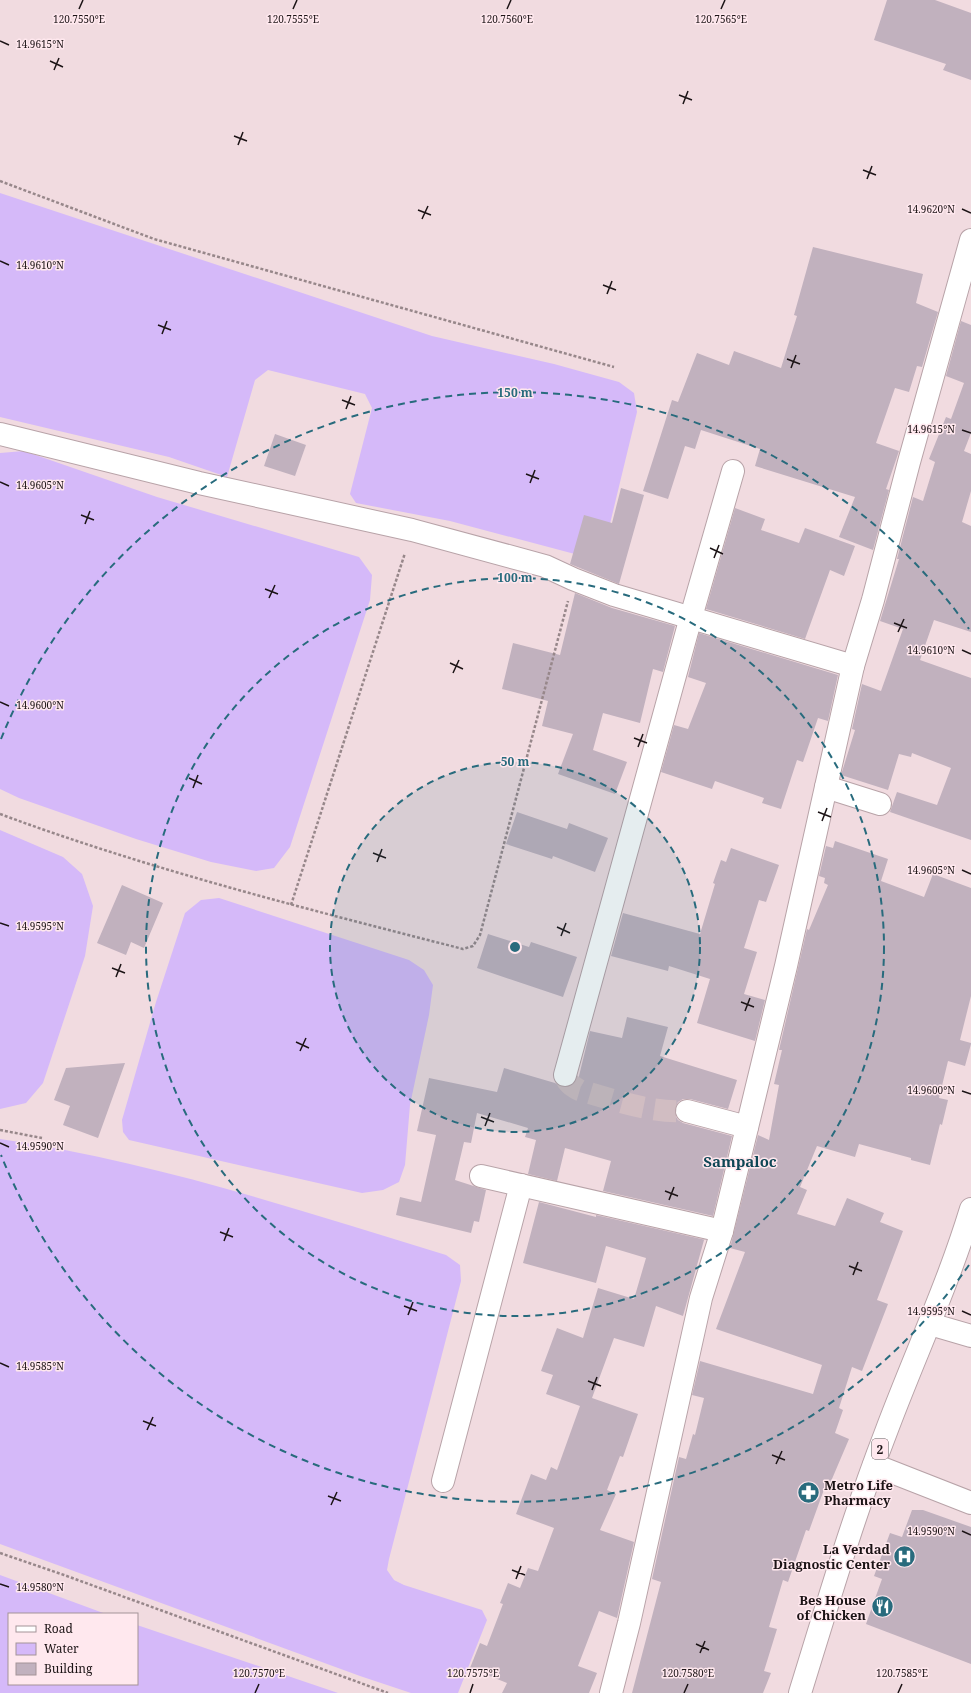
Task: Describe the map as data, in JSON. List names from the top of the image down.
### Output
{
  "streets": {
    "main road": ["2"]
  },
  "districts": ["Sampaloc"],
  "places": {
    "pharmacy": ["Metro Life Pharmacy"],
    "hospital": ["La Verdad Diagnostic Center"],
    "restaurant": ["Bes House of Chicken"]
  },
  "legend": ["Road", "Water", "Building"],
  "coordinates": [
    "120.7550°E",
    "120.7565°E",
    "120.7555°E",
    "120.7560°E",
    "14.9615°N",
    "14.9620°N",
    "14.9610°N",
    "14.9605°N",
    "14.9600°N",
    "14.9595°N",
    "14.9590°N",
    "14.9585°N",
    "14.9580°N",
    "120.7570°E",
    "120.7575°E",
    "120.7580°E",
    "120.7585°E"
  ],
  "rings": ["150 m", "100 m", "50 m"]
}
